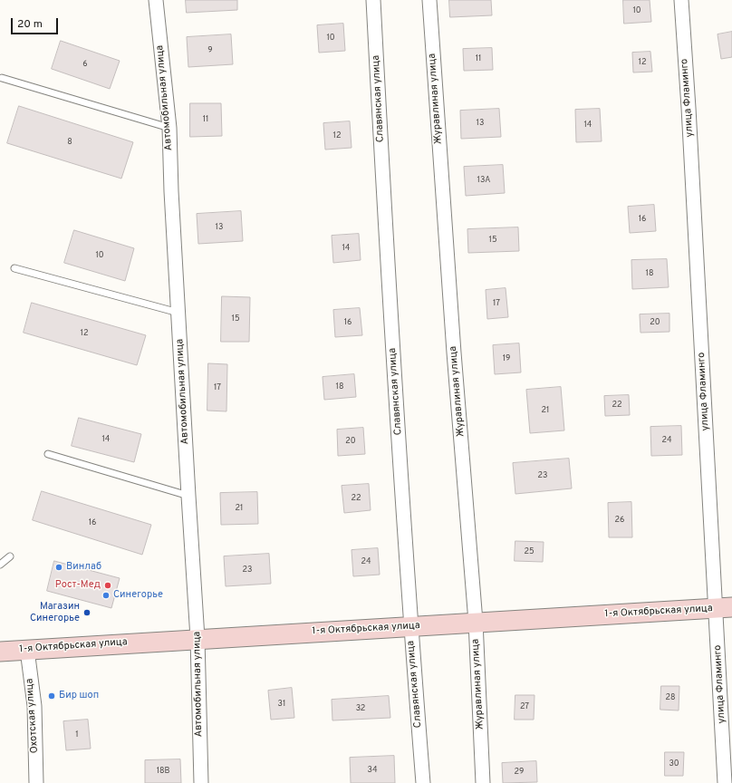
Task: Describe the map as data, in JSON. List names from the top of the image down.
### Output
{
  "streets": {
    "street": [
      "Автомобильная улица",
      "улица Фламинго",
      "Славянская улица",
      "Журавлиная улица",
      "1-я Октябрьская улица",
      "Охотская улица"
    ]
  },
  "crossings": [
    ["Автомобильная улица", "1-я Октябрьская улица"],
    ["улица Фламинго", "1-я Октябрьская улица"],
    ["Славянская улица", "1-я Октябрьская улица"],
    ["Журавлиная улица", "1-я Октябрьская улица"],
    ["1-я Октябрьская улица", "Охотская улица"]
  ],
  "places": [
    "Винлаб",
    "Рост-Мед",
    "Синегорье",
    "Магазин Синегорье",
    "Бир шоп"
  ],
  "house_numbers": [
    "10",
    "10",
    "9",
    "11",
    "12",
    "6",
    "11",
    "13",
    "14",
    "12",
    "8",
    "13А",
    "16",
    "13",
    "15",
    "14",
    "10",
    "18",
    "17",
    "15",
    "16",
    "20",
    "12",
    "19",
    "18",
    "17",
    "22",
    "21",
    "14",
    "24",
    "20",
    "23",
    "22",
    "21",
    "26",
    "16",
    "25",
    "24",
    "23",
    "28",
    "31",
    "27",
    "32",
    "1",
    "30",
    "34",
    "18В",
    "29"
  ],
  "scale_bar": "20 m"
}
